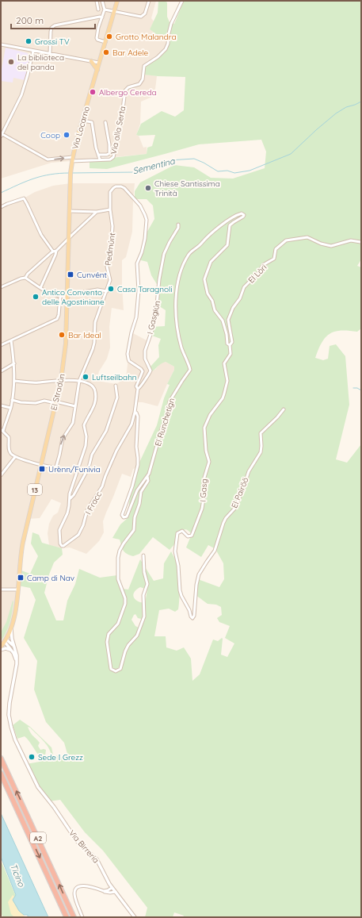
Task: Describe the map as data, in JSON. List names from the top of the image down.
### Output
{
  "streets": {
    "highway": ["A2"],
    "main road": ["Via Locarno", "El Stradún", "13"],
    "street": [
      "Via alla Serta",
      "Pedmúnt",
      "El Lòri",
      "I Gasgiún",
      "El Runchetígn",
      "I Gasg",
      "El Pairöö",
      "I Fracc",
      "Via Birreria"
    ]
  },
  "crossings": [
    ["Via Locarno", "Via alla Serta"],
    ["Via Locarno", "El Stradún"],
    ["Via alla Serta", "El Stradún"],
    ["Pedmúnt", "I Gasgiún"],
    ["Pedmúnt", "El Stradún"],
    ["Pedmúnt", "I Fracc"],
    ["El Lòri", "El Runchetígn"],
    ["El Lòri", "I Gasg"],
    ["El Stradún", "13"],
    ["El Stradún", "I Fracc"],
    ["El Runchetígn", "I Gasg"],
    ["I Gasg", "El Pairöö"]
  ],
  "water": ["Sementina", "Ticino"],
  "places": {
    "other": [
      "Grotto Malandra",
      "Grossi TV",
      "Bar Adele",
      "La biblioteca del panda",
      "Albergo Cereda",
      "Coop",
      "Chiese Santissima Trinità",
      "Casa Taragnoli",
      "Antico Convento delle Agostiniane",
      "Bar Ideal",
      "Luftseilbahn",
      "Sede I Grezz"
    ],
    "transit": ["Cunvént", "Urènn/Funivia", "Camp di Nav"]
  },
  "scale_bar": "200 m"
}
